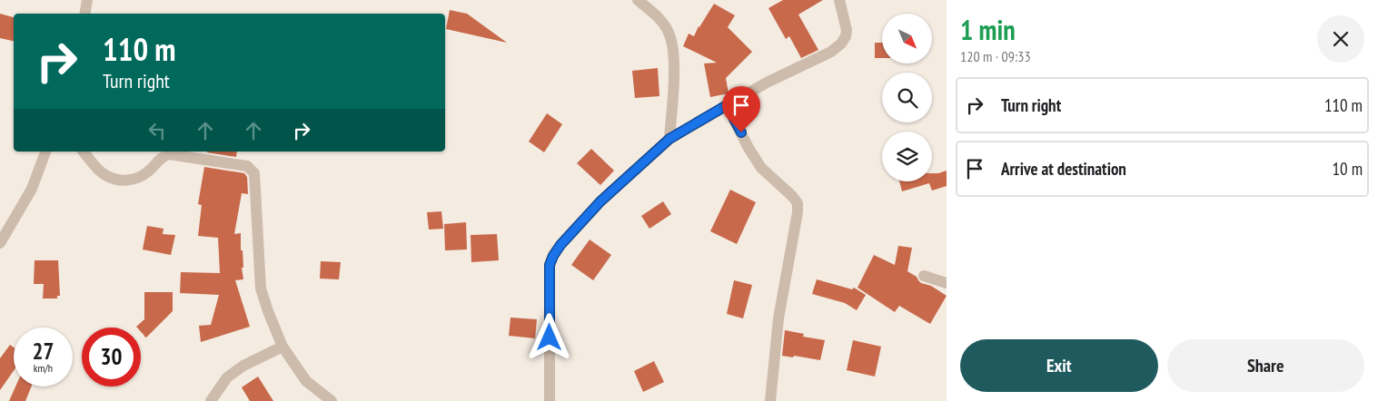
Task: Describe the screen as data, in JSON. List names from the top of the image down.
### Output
{
  "north": "bottom right",
  "page": {
    "heading": ["1 min", "120 m · 09:33"],
    "turn": ["110 m", "Turn right"],
    "list": [
      {
        "name": "Turn right",
        "value": "110 m"
      },
      {
        "name": "Arrive at destination",
        "value": "10 m"
      }
    ],
    "speed": "27 km/h",
    "limit": "30",
    "buttons": ["Exit", "Share"]
  }
}
